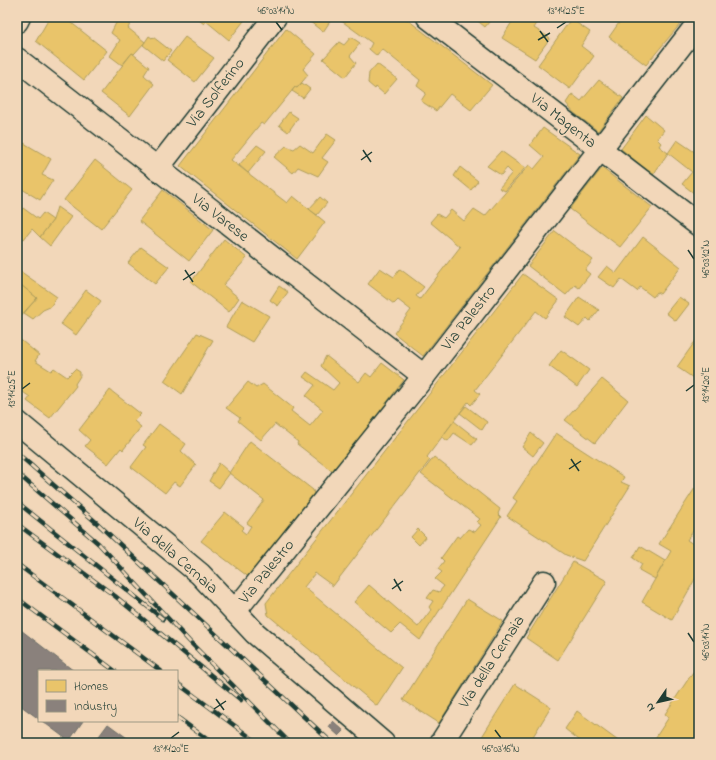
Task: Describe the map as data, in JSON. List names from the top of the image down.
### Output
{
  "streets": {
    "street": [
      "Via Solferino",
      "Via Magenta",
      "Via Varese",
      "Via Palestro",
      "Via della Cernaia"
    ]
  },
  "crossings": [
    ["Via Solferino", "Via Varese"],
    ["Via Magenta", "Via Palestro"],
    ["Via Varese", "Via Palestro"],
    ["Via Palestro", "Via della Cernaia"]
  ],
  "legend": ["Homes", "Industry"],
  "north": "bottom left",
  "coordinates": [
    "46°03'14\"N",
    "13°14'25\"E",
    "46°03'12\"N",
    "13°14'20\"E",
    "46°03'16\"N"
  ]
}
